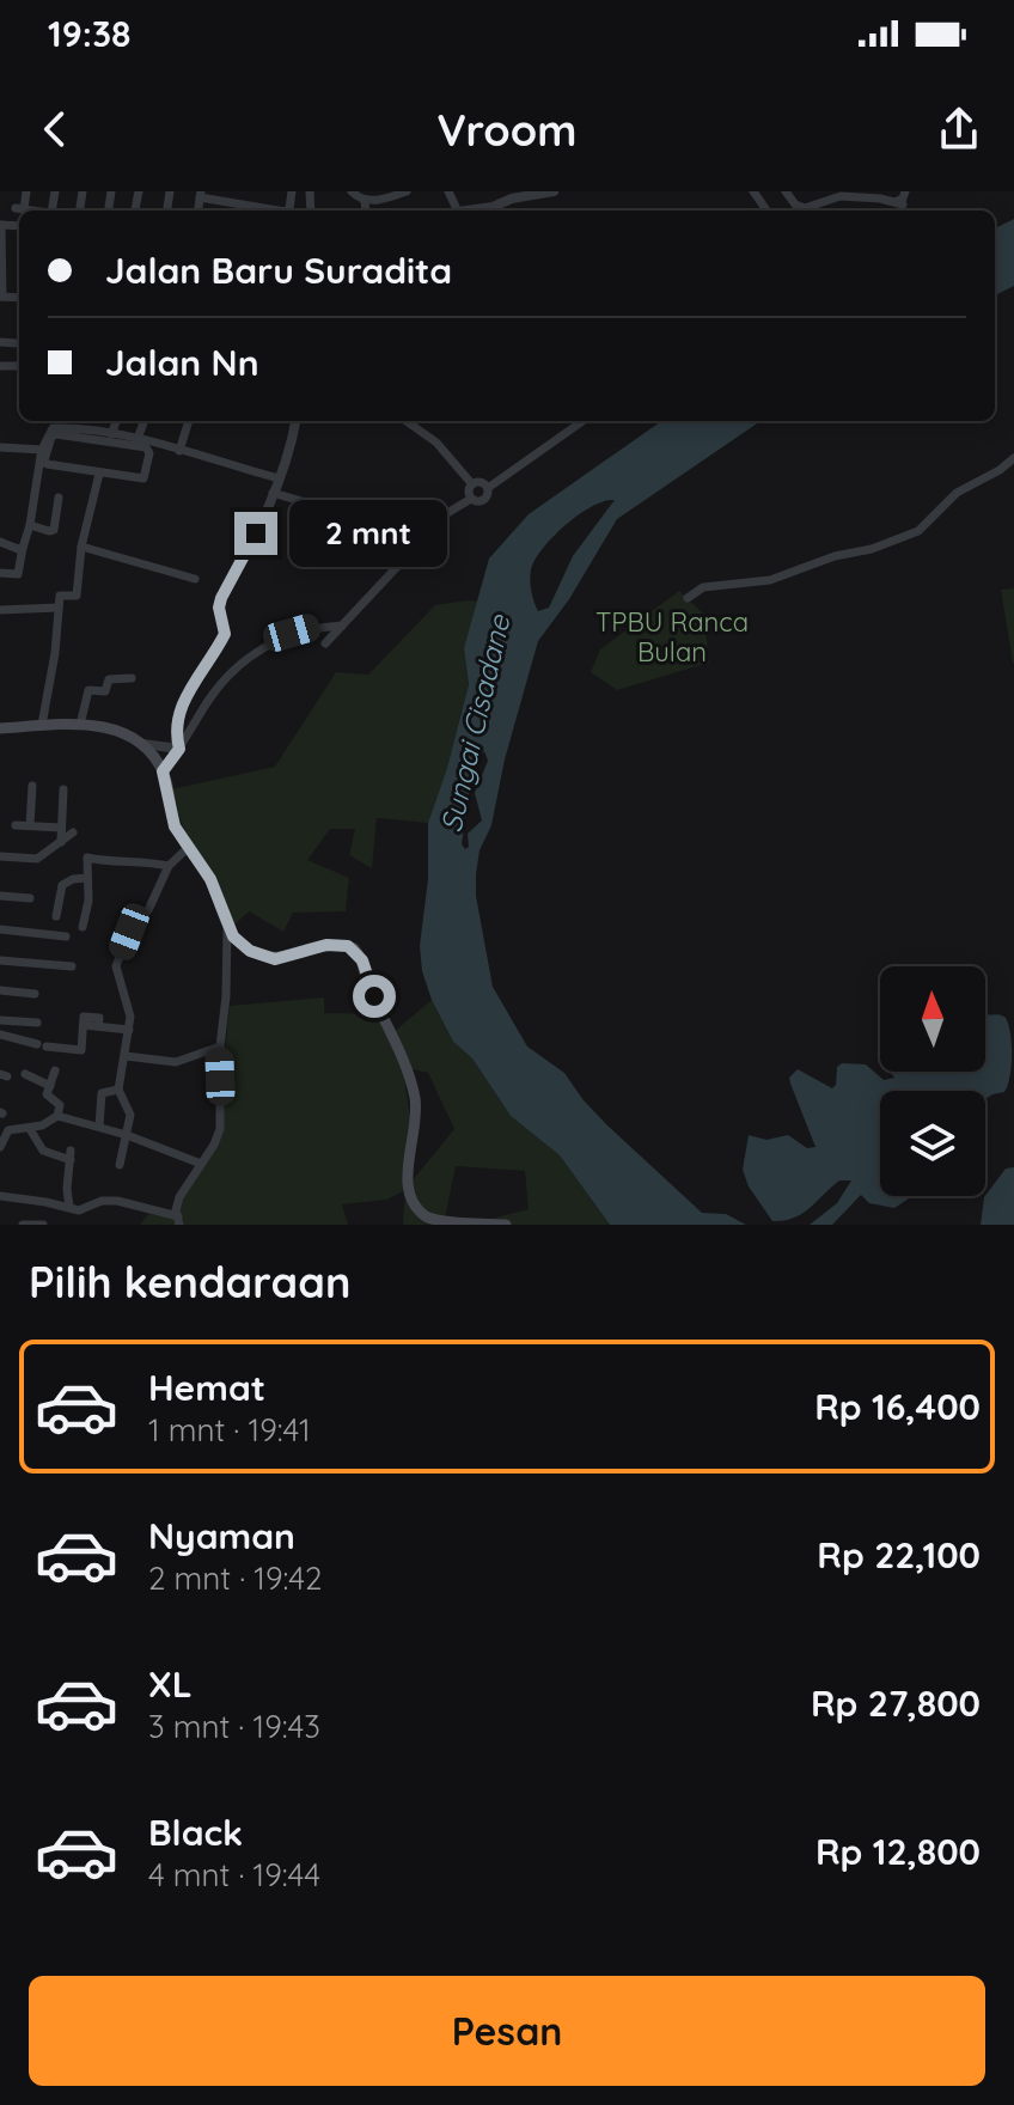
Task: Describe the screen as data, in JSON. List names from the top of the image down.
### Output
{
  "water": ["Sungai Cisadane"],
  "parks": ["TPBU Ranca Bulan"],
  "north": "top",
  "page": {
    "status": "19:38",
    "header": "Vroom",
    "banner": ["Jalan Baru Suradita", "Jalan Nn"],
    "bubble": "2 mnt",
    "heading": "Pilih kendaraan",
    "list": [
      {
        "name": "Hemat",
        "note": "1 mnt · 19:41",
        "value": "Rp 16,400"
      },
      {
        "name": "Nyaman",
        "note": "2 mnt · 19:42",
        "value": "Rp 22,100"
      },
      {
        "name": "XL",
        "note": "3 mnt · 19:43",
        "value": "Rp 27,800"
      },
      {
        "name": "Black",
        "note": "4 mnt · 19:44",
        "value": "Rp 12,800"
      }
    ],
    "buttons": "Pesan"
  }
}
